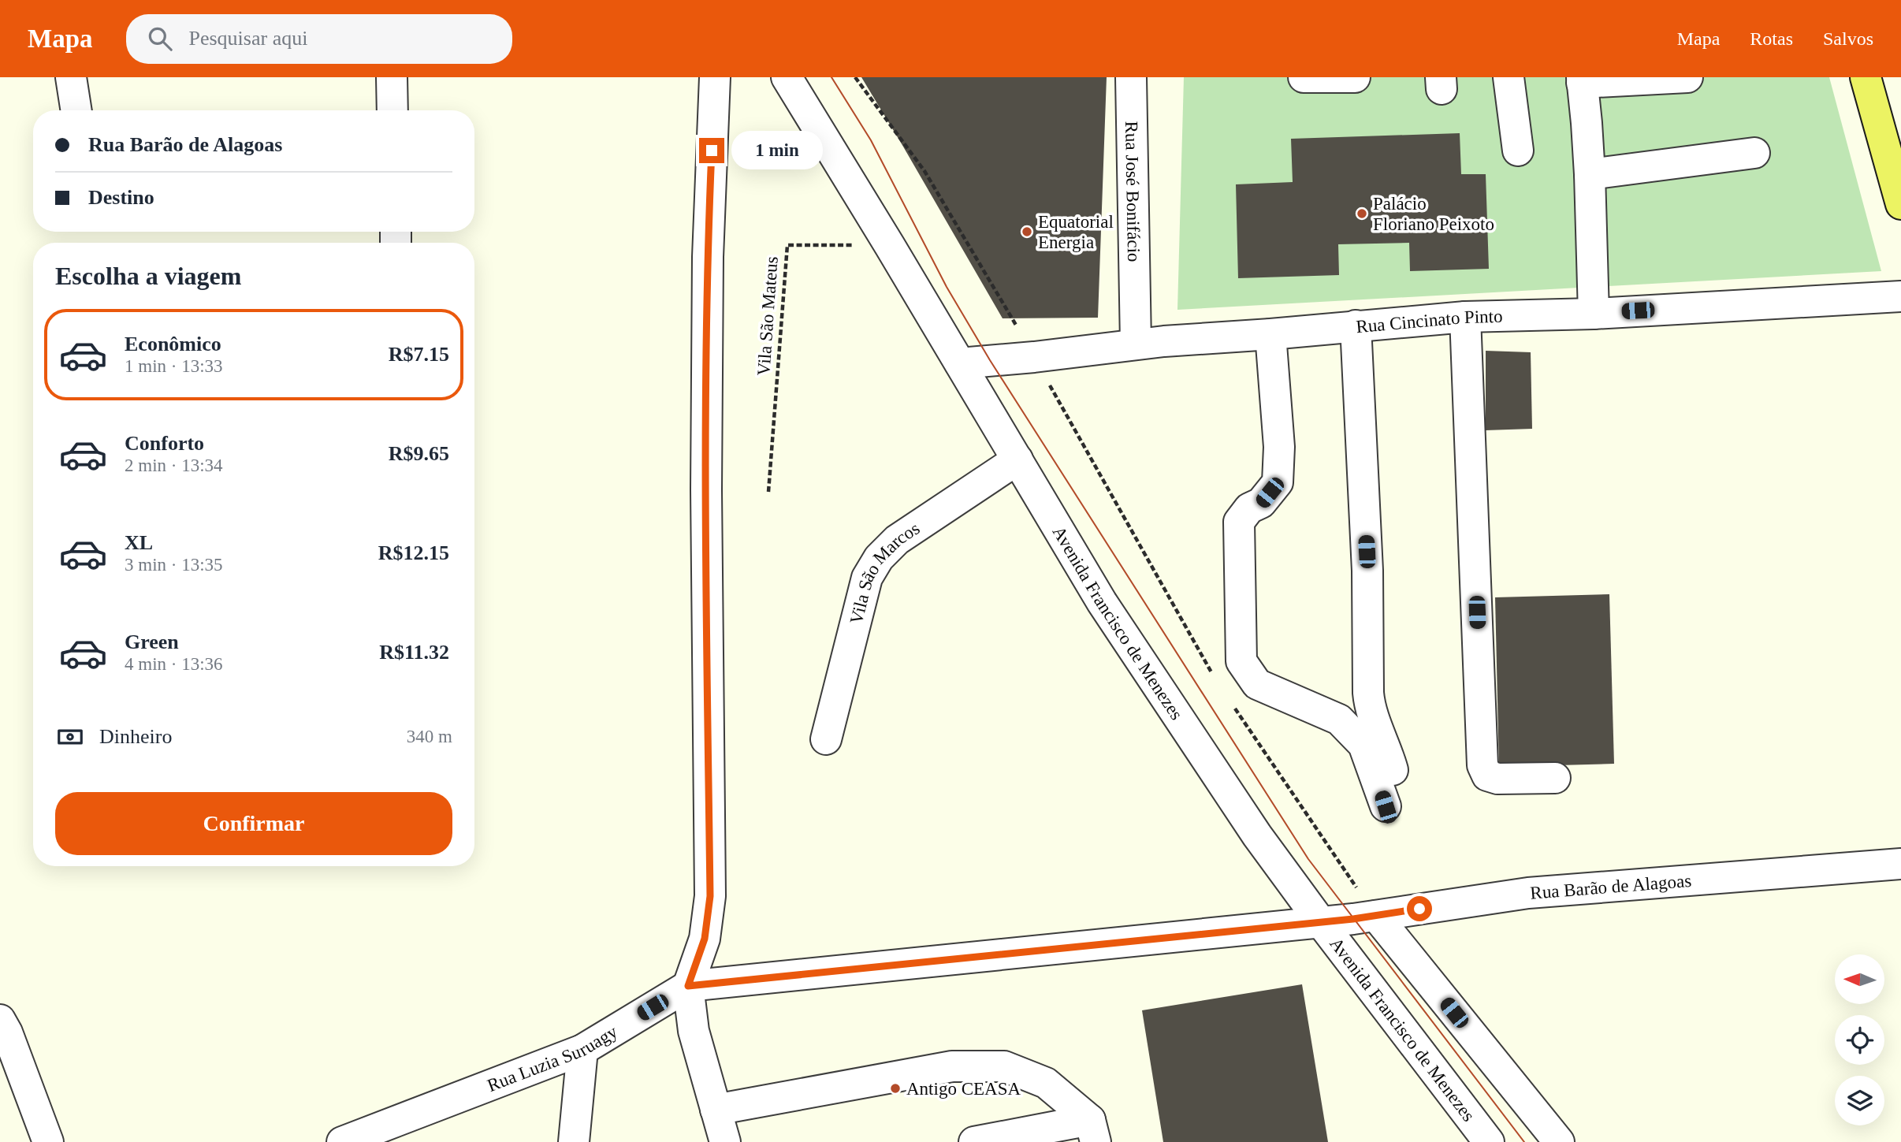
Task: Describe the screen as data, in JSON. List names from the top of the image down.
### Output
{
  "streets": {
    "street": [
      "Rua José Bonifácio",
      "Rua Cincinato Pinto",
      "Vila São Marcos",
      "Avenida Francisco de Menezes",
      "Rua Barão de Alagoas",
      "Rua Luzia Suruagy"
    ],
    "path": ["Vila São Mateus"]
  },
  "crossings": [
    ["Rua José Bonifácio", "Rua Cincinato Pinto"],
    ["Vila São Mateus", "Avenida Francisco de Menezes"],
    ["Rua Cincinato Pinto", "Avenida Francisco de Menezes"],
    ["Vila São Marcos", "Avenida Francisco de Menezes"],
    ["Avenida Francisco de Menezes", "Rua Barão de Alagoas"],
    ["Avenida Francisco de Menezes", "Rua Luzia Suruagy"],
    ["Rua Barão de Alagoas", "Rua Luzia Suruagy"]
  ],
  "places": ["Palácio Floriano Peixoto", "Equatorial Energia", "Antigo CEASA"],
  "north": "left",
  "page": {
    "header": "Mapa",
    "search": "Pesquisar aqui",
    "nav": ["Mapa", "Rotas", "Salvos"],
    "banner": ["Rua Barão de Alagoas", "Destino"],
    "bubble": "1 min",
    "heading": "Escolha a viagem",
    "list": [
      {
        "name": "Econômico",
        "note": "1 min · 13:33",
        "value": "R$7.15"
      },
      {
        "name": "Conforto",
        "note": "2 min · 13:34",
        "value": "R$9.65"
      },
      {
        "name": "XL",
        "note": "3 min · 13:35",
        "value": "R$12.15"
      },
      {
        "name": "Green",
        "note": "4 min · 13:36",
        "value": "R$11.32"
      }
    ],
    "pay": ["Dinheiro", "340 m"],
    "buttons": "Confirmar"
  }
}
